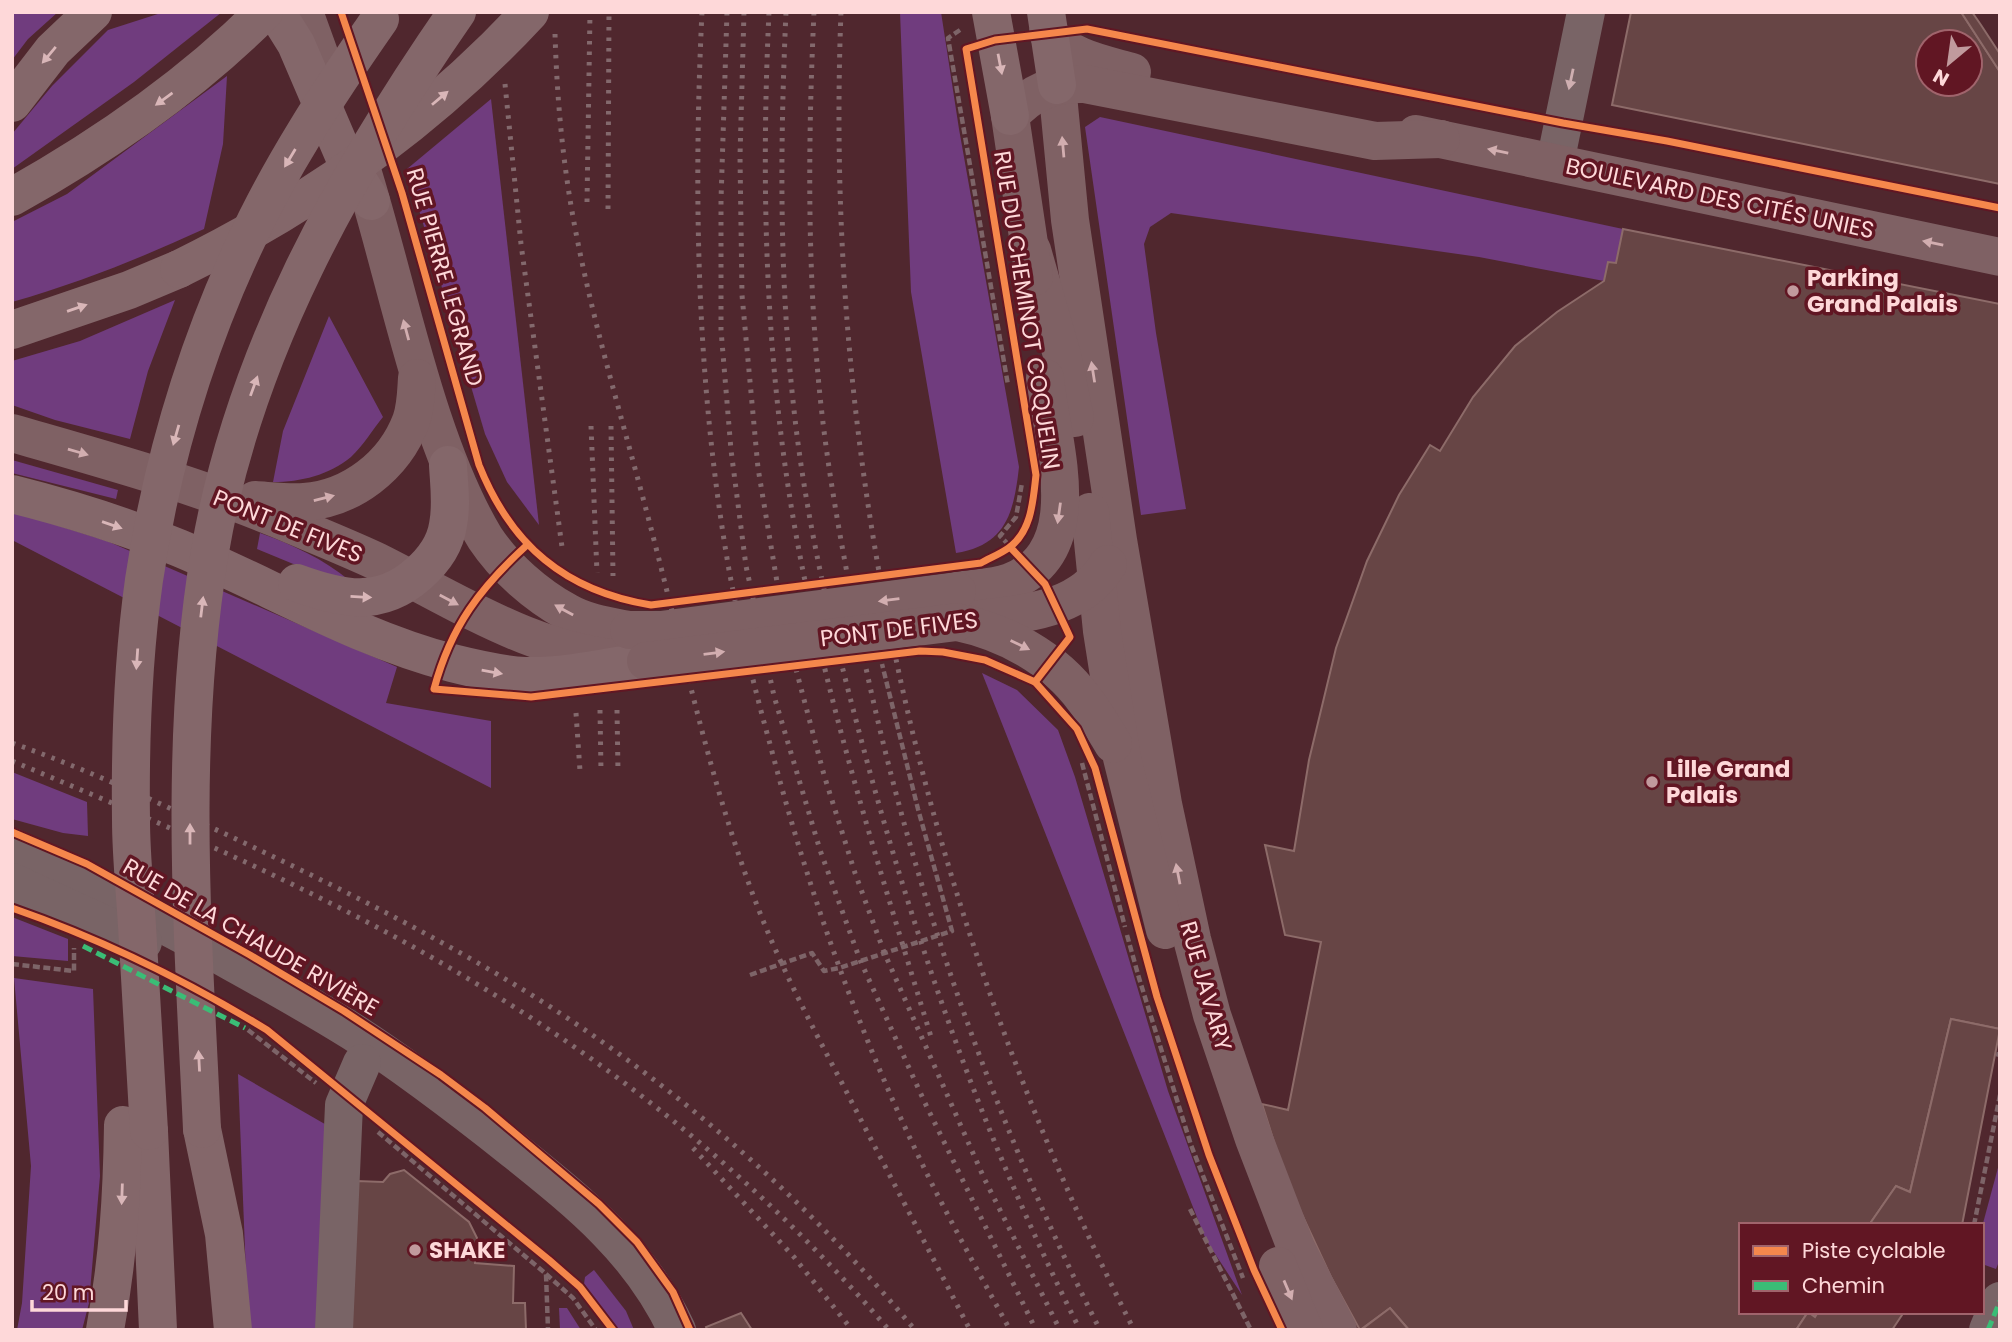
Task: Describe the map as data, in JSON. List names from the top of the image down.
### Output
{
  "streets": {
    "main road": [
      "BOULEVARD DES CITÉS UNIES",
      "RUE DU CHEMINOT COQUELIN",
      "PONT DE FIVES",
      "RUE JAVARY"
    ],
    "street": ["RUE DE LA CHAUDE RIVIÈRE"],
    "cycle path": ["RUE PIERRE LEGRAND"]
  },
  "crossings": [
    ["BOULEVARD DES CITÉS UNIES", "RUE DU CHEMINOT COQUELIN"],
    ["RUE DU CHEMINOT COQUELIN", "PONT DE FIVES"],
    ["RUE DU CHEMINOT COQUELIN", "RUE JAVARY"],
    ["PONT DE FIVES", "RUE JAVARY"]
  ],
  "one_way": ["BOULEVARD DES CITÉS UNIES", "PONT DE FIVES"],
  "places": ["Parking Grand Palais", "Lille Grand Palais", "SHAKE"],
  "legend": ["Piste cyclable", "Chemin"],
  "scale_bar": "20 m",
  "north": "bottom left"
}
